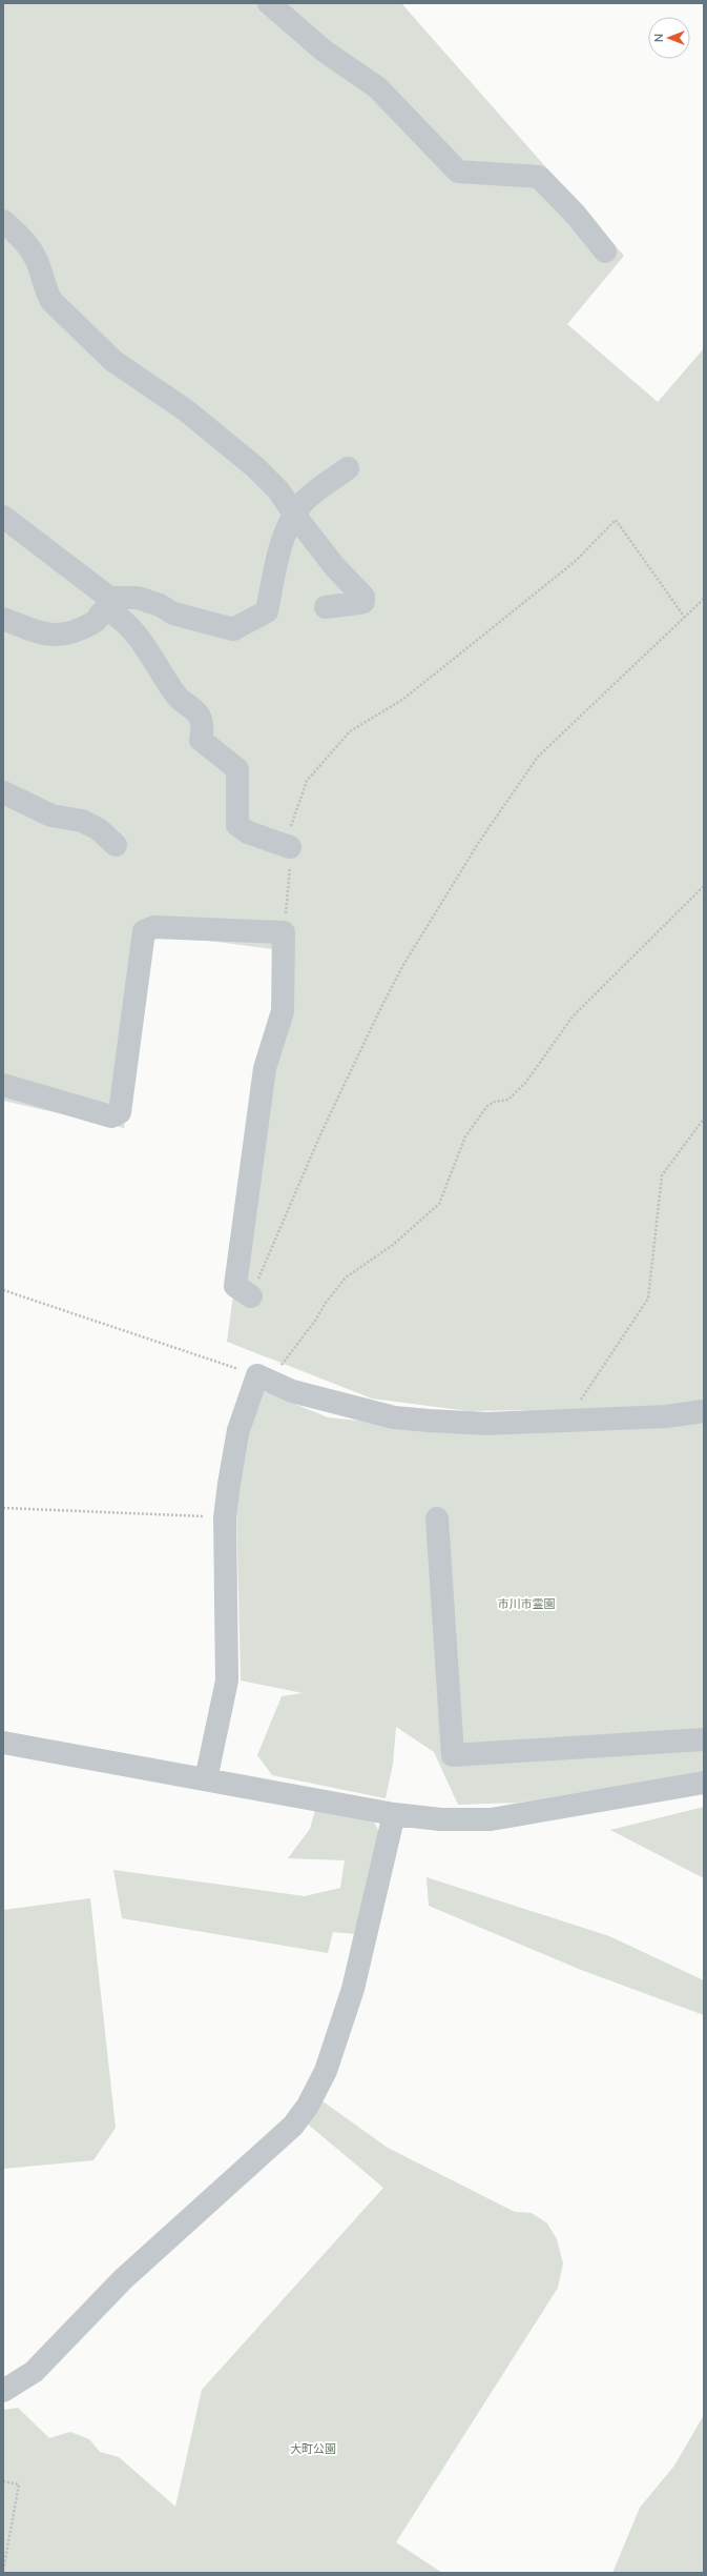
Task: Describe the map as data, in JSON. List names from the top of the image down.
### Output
{
  "parks": ["市川市霊園", "大町公園"],
  "north": "left"
}
